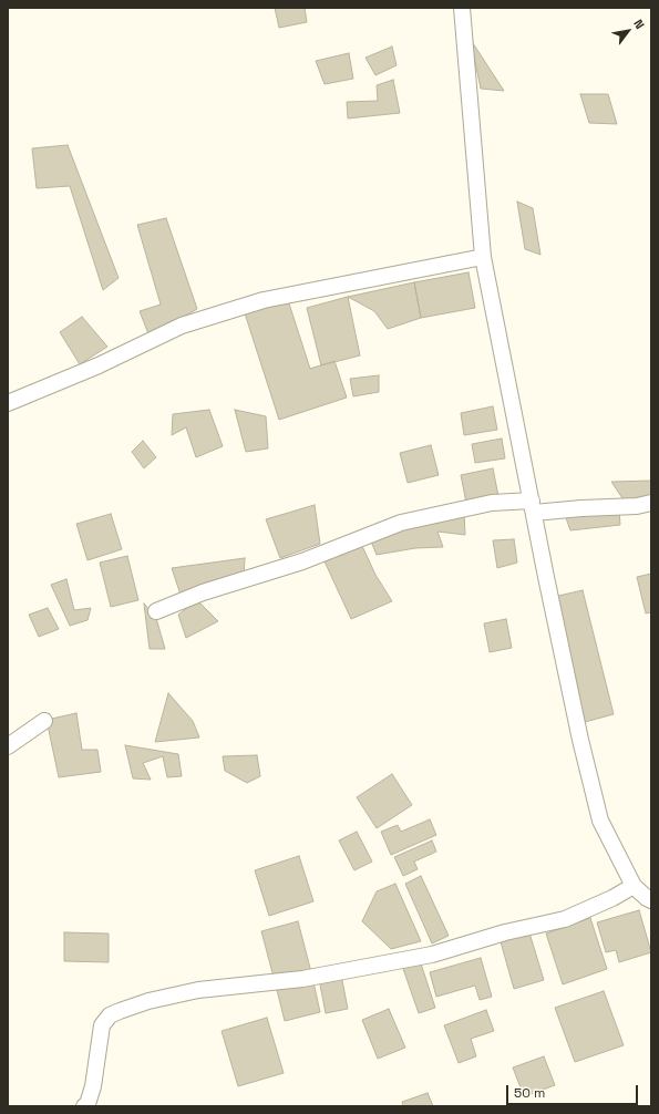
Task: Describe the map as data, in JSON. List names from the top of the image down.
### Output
{
  "scale_bar": "50 m",
  "north": "top right"
}
